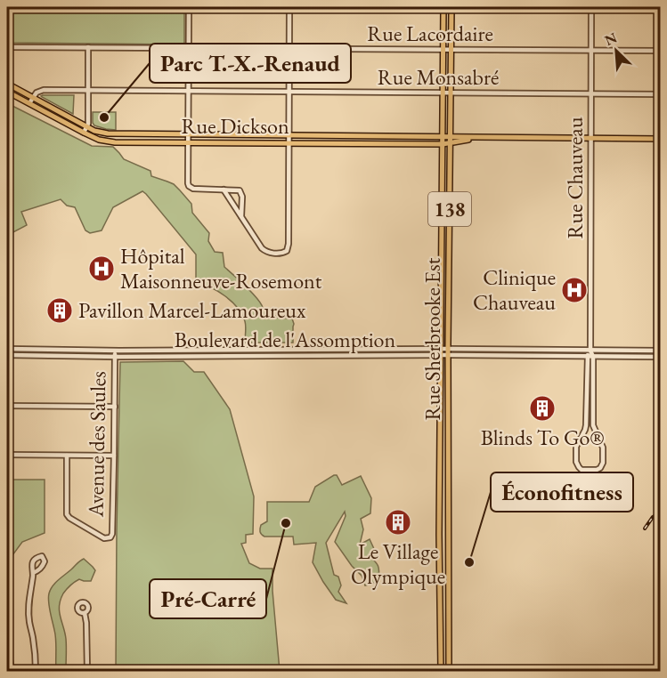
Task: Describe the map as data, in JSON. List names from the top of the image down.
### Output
{
  "streets": {
    "main road": ["Rue Dickson", "138", "Rue Sherbrooke Est"],
    "street": [
      "Rue Lacordaire",
      "Rue Monsabré",
      "Rue Chauveau",
      "Boulevard de l'Assomption",
      "Avenue des Saules"
    ]
  },
  "crossings": [
    ["Rue Lacordaire", "Rue Chauveau"],
    ["Rue Lacordaire", "Rue Sherbrooke Est"],
    ["Rue Monsabré", "Rue Dickson"],
    ["Rue Monsabré", "Rue Chauveau"],
    ["Rue Monsabré", "Rue Sherbrooke Est"],
    ["Rue Dickson", "Rue Chauveau"],
    ["Rue Dickson", "Rue Sherbrooke Est"],
    ["Rue Chauveau", "Boulevard de l'Assomption"],
    ["Rue Sherbrooke Est", "Boulevard de l'Assomption"],
    ["Boulevard de l'Assomption", "Avenue des Saules"]
  ],
  "places": {
    "other": ["Parc T.-X.-Renaud", "Pré-Carré", "Éconofitness"],
    "hospital": ["Hôpital Maisonneuve-Rosemont", "Clinique Chauveau"],
    "building": ["Pavillon Marcel-Lamoureux", "Blinds To Go®", "Le Village Olympique"]
  },
  "north": "top left"
}
